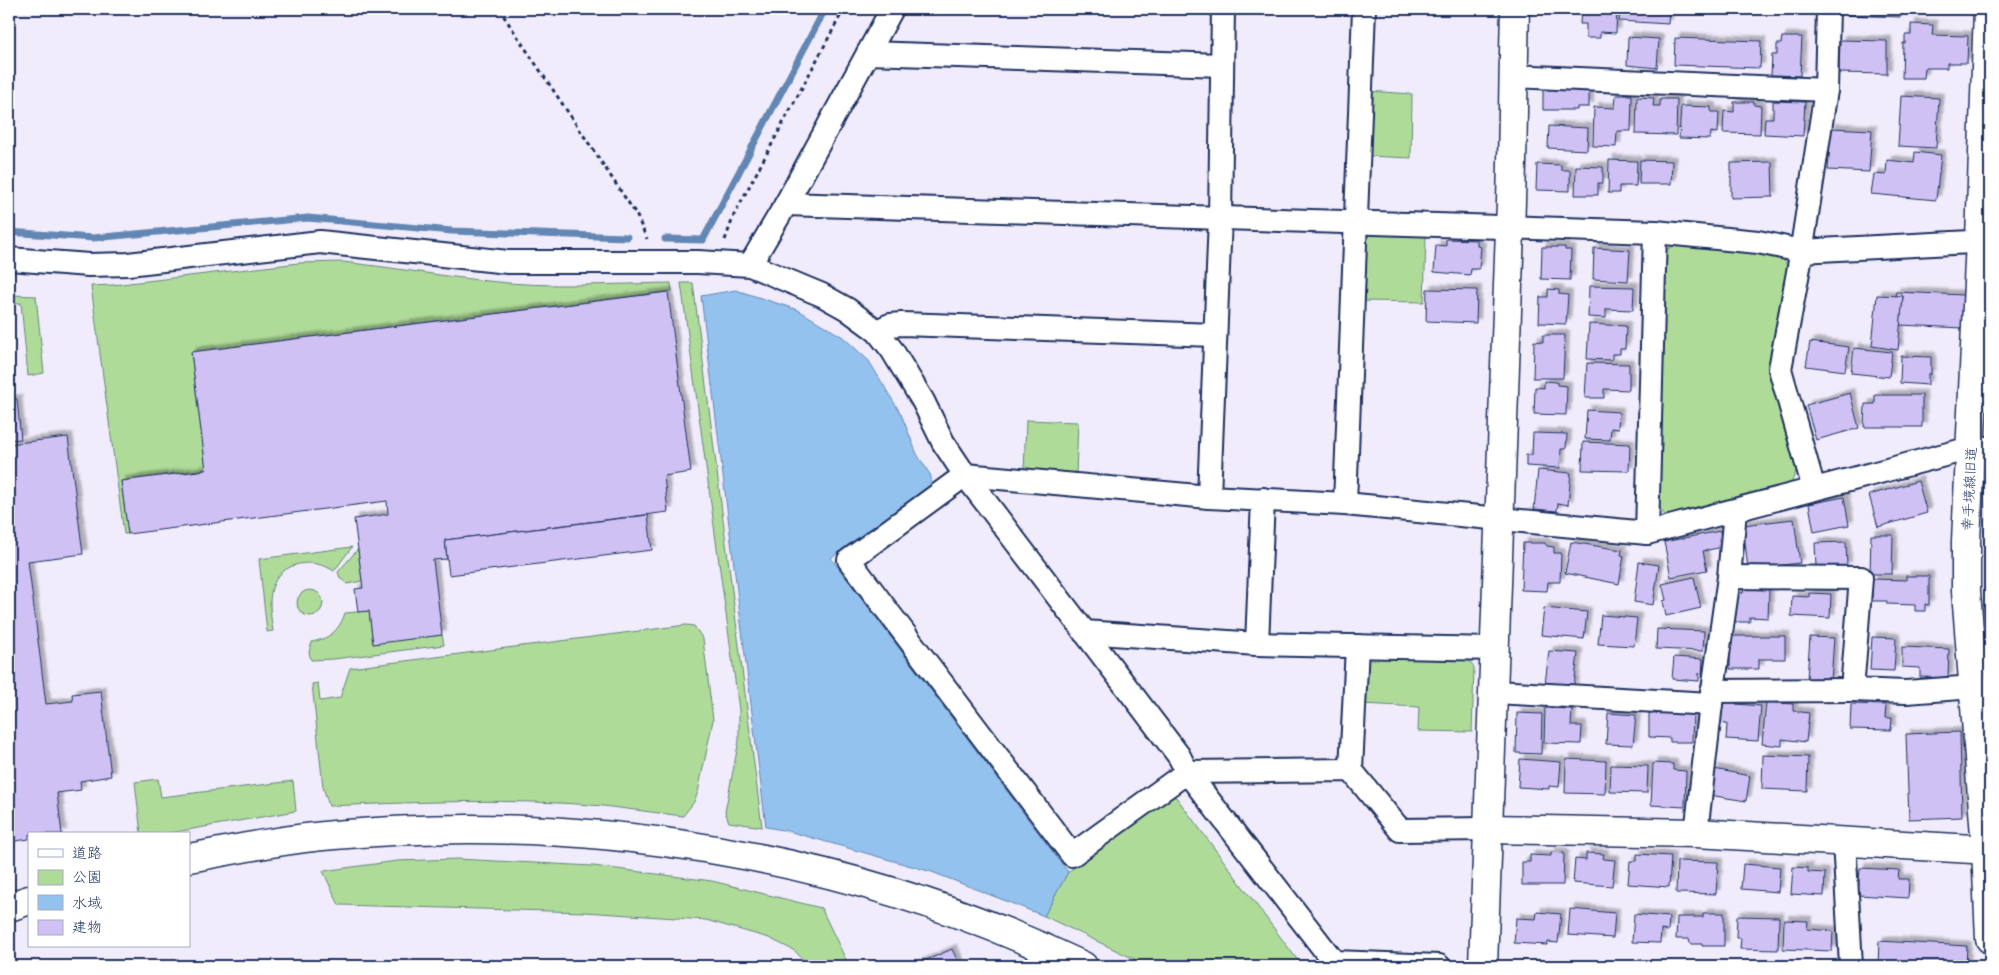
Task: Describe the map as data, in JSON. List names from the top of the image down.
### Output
{
  "streets": {
    "street": ["幸手境線旧道"]
  },
  "legend": [
    "道路",
    "公園",
    "水域",
    "建物"
  ]
}
